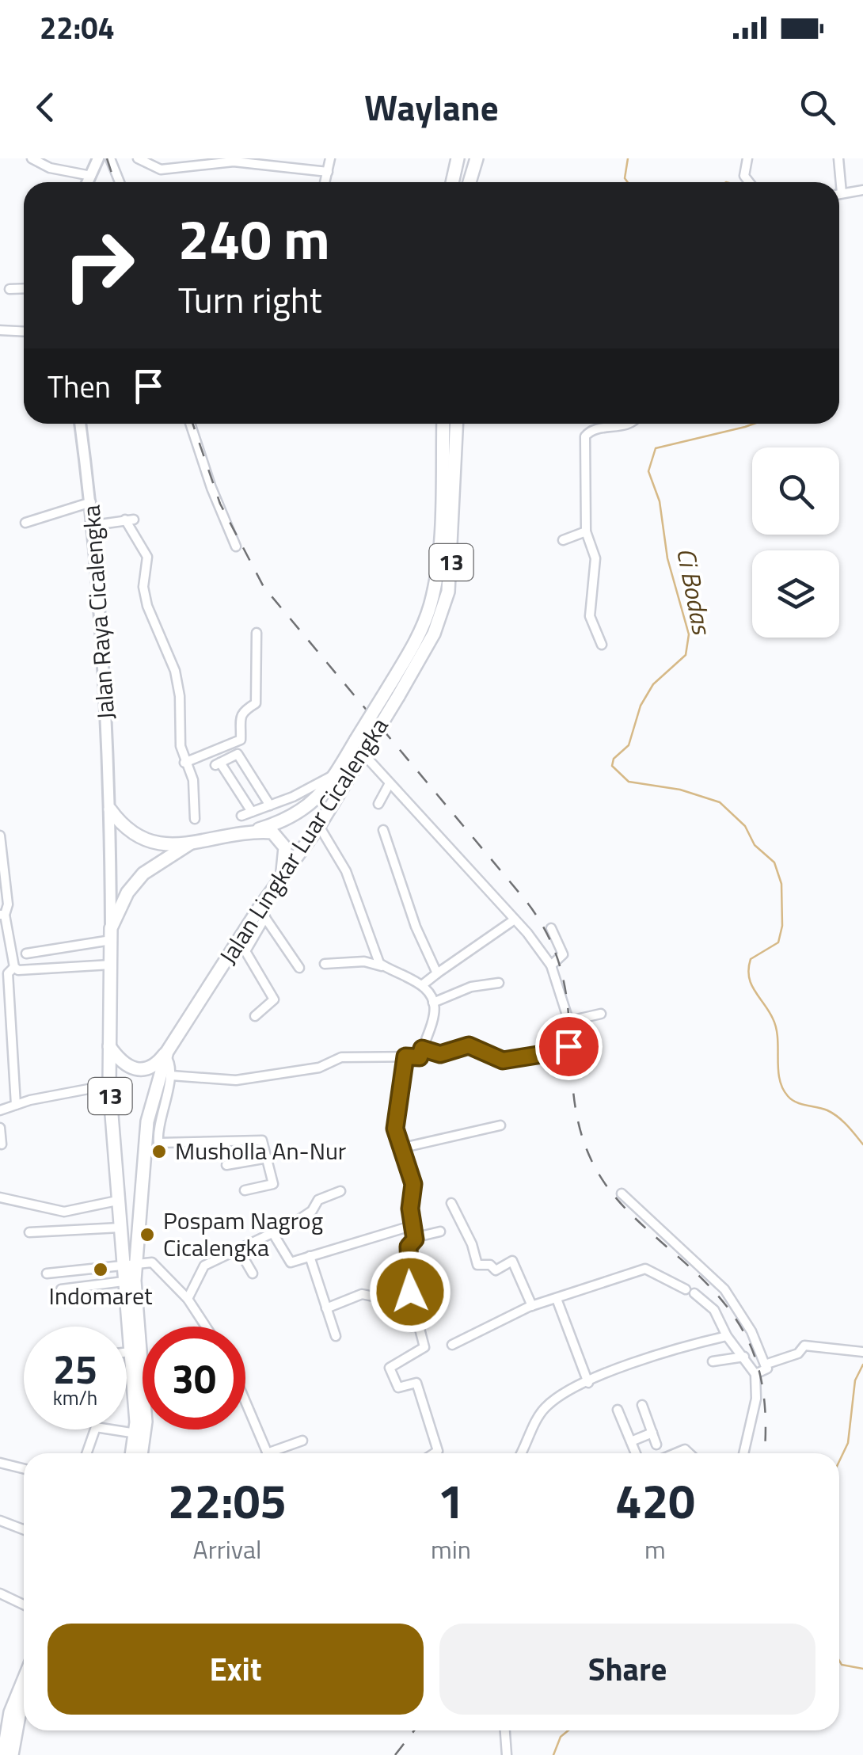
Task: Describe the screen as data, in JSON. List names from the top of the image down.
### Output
{
  "streets": {
    "highway": ["13", "Jalan Lingkar Luar Cicalengka"],
    "main road": ["Jalan Raya Cicalengka"]
  },
  "crossings": [
    ["13", "Jalan Raya Cicalengka"],
    ["13", "Jalan Lingkar Luar Cicalengka"]
  ],
  "water": ["Ci Bodas"],
  "places": ["Musholla An-Nur", "Pospam Nagrog Cicalengka", "Indomaret"],
  "page": {
    "status": "22:04",
    "header": "Waylane",
    "turn": ["240 m", "Turn right"],
    "then": "Then",
    "speed": "25 km/h",
    "limit": "30",
    "eta": [
      "22:05",
      "Arrival",
      "1",
      "min",
      "420",
      "m"
    ],
    "buttons": ["Exit", "Share"]
  }
}
